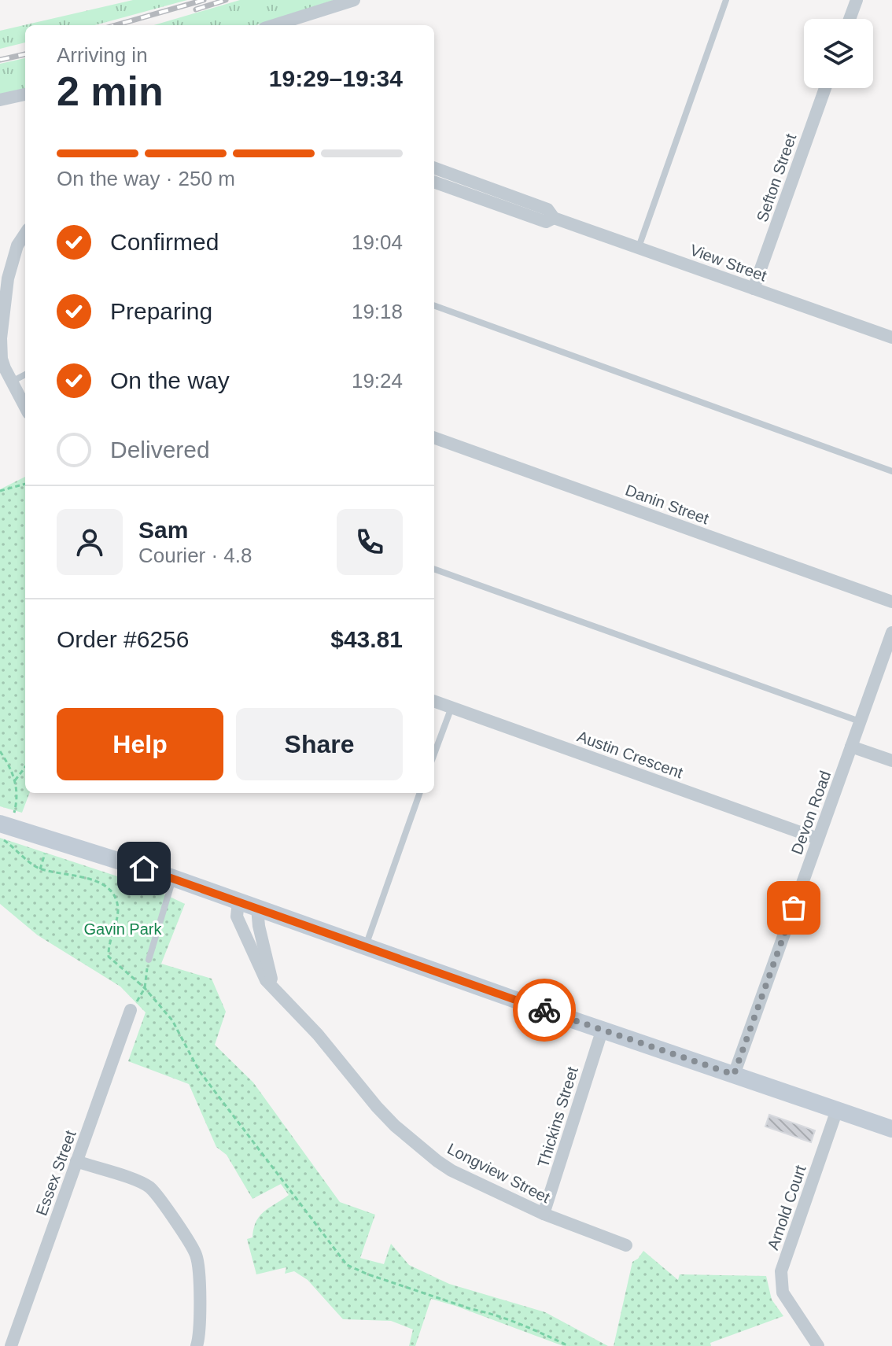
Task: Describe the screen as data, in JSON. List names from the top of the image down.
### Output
{
  "streets": {
    "street": [
      "Sefton Street",
      "View Street",
      "Danin Street",
      "Austin Crescent",
      "Devon Road",
      "Thickins Street",
      "Essex Street",
      "Longview Street",
      "Arnold Court"
    ]
  },
  "crossings": [
    ["Sefton Street", "View Street"],
    ["Austin Crescent", "Devon Road"],
    ["Thickins Street", "Longview Street"]
  ],
  "parks": ["Gavin Park"],
  "page": {
    "heading": ["2 min", "Arriving in", "19:29–19:34"],
    "panel": [
      "Sam",
      "Courier · 4.8",
      "Order #6256",
      "$43.81"
    ],
    "bar": "On the way · 250 m",
    "list": [
      ["Confirmed", "19:04"],
      ["Preparing", "19:18"],
      ["On the way", "19:24"],
      "Delivered"
    ],
    "buttons": ["Help", "Share"]
  }
}
